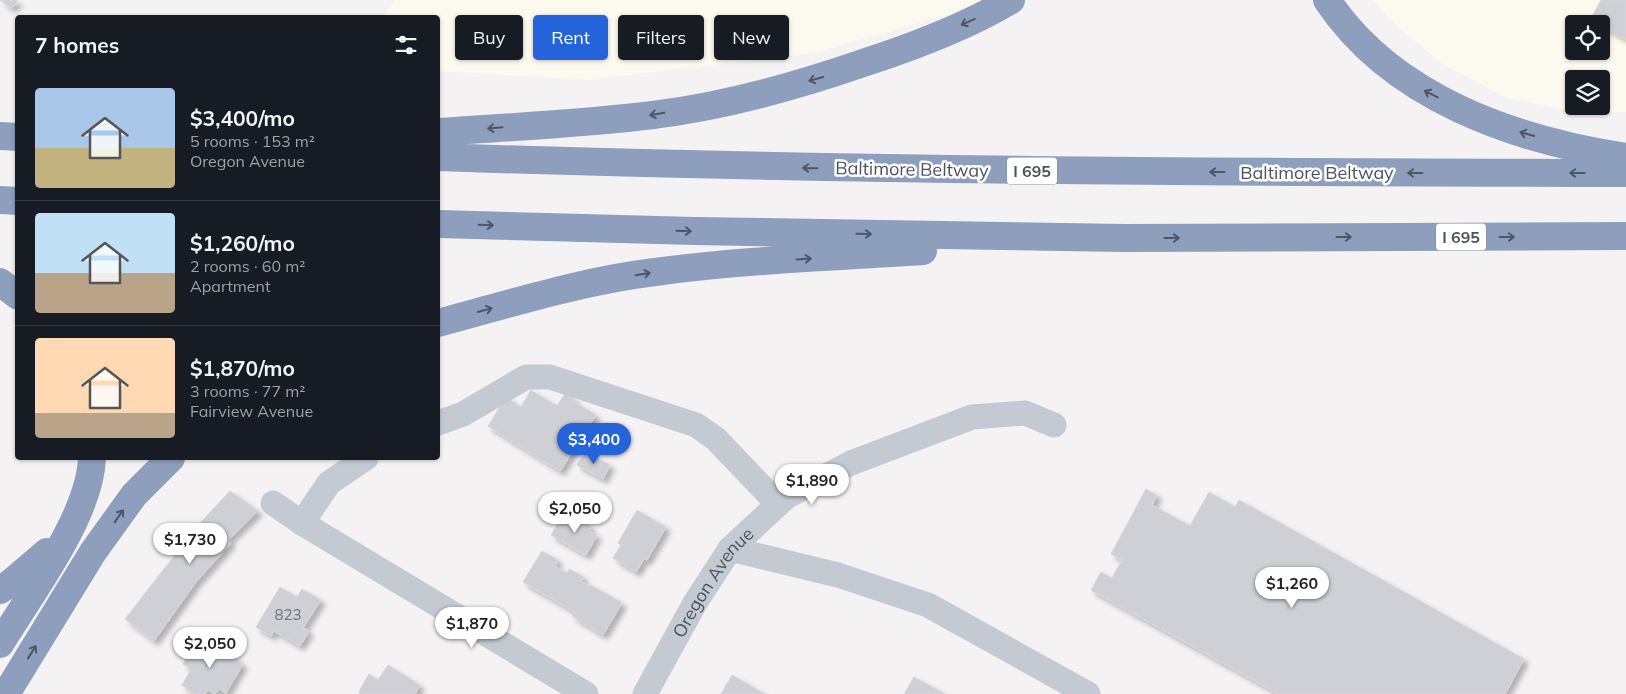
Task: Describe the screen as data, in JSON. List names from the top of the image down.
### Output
{
  "streets": {
    "highway": ["Baltimore Beltway", "I 695"],
    "street": ["Oregon Avenue"]
  },
  "house_numbers": ["823"],
  "page": {
    "chip": [
      "Buy",
      "Rent",
      "Filters",
      "New"
    ],
    "heading": "7 homes",
    "list": [
      {
        "name": "$3,400/mo",
        "note": "5 rooms · 153 m² · Oregon Avenue"
      },
      {
        "name": "$1,260/mo",
        "note": "2 rooms · 60 m² · Apartment"
      },
      {
        "name": "$1,870/mo",
        "note": "3 rooms · 77 m² · Fairview Avenue"
      }
    ],
    "price": [
      "$3,400",
      "$1,890",
      "$2,050",
      "$1,730",
      "$1,260",
      "$1,870",
      "$2,050"
    ]
  }
}
